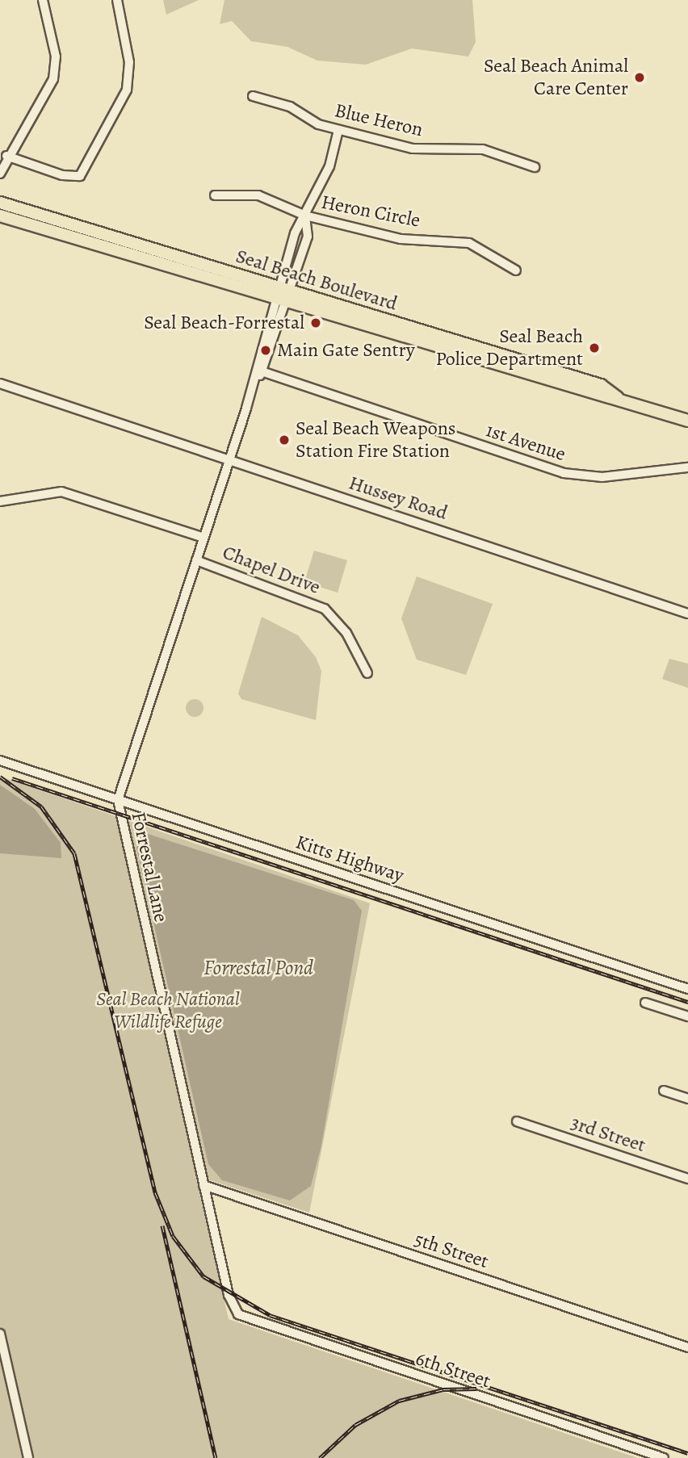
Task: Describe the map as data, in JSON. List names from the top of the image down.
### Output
{
  "streets": {
    "main road": ["Seal Beach Boulevard"],
    "street": [
      "Blue Heron",
      "Heron Circle",
      "1st Avenue",
      "Hussey Road",
      "Chapel Drive",
      "Kitts Highway",
      "Forrestal Lane",
      "3rd Street",
      "5th Street",
      "6th Street"
    ]
  },
  "crossings": [
    ["Seal Beach Boulevard", "Forrestal Lane"],
    ["1st Avenue", "Forrestal Lane"],
    ["Hussey Road", "Forrestal Lane"],
    ["Chapel Drive", "Forrestal Lane"],
    ["Kitts Highway", "Forrestal Lane"],
    ["Forrestal Lane", "5th Street"],
    ["Forrestal Lane", "6th Street"]
  ],
  "water": ["Forrestal Pond"],
  "parks": ["Seal Beach National Wildlife Refuge"],
  "places": [
    "Seal Beach Animal Care Center",
    "Seal Beach-Forrestal",
    "Seal Beach Police Department",
    "Main Gate Sentry",
    "Seal Beach Weapons Station Fire Station"
  ]
}
